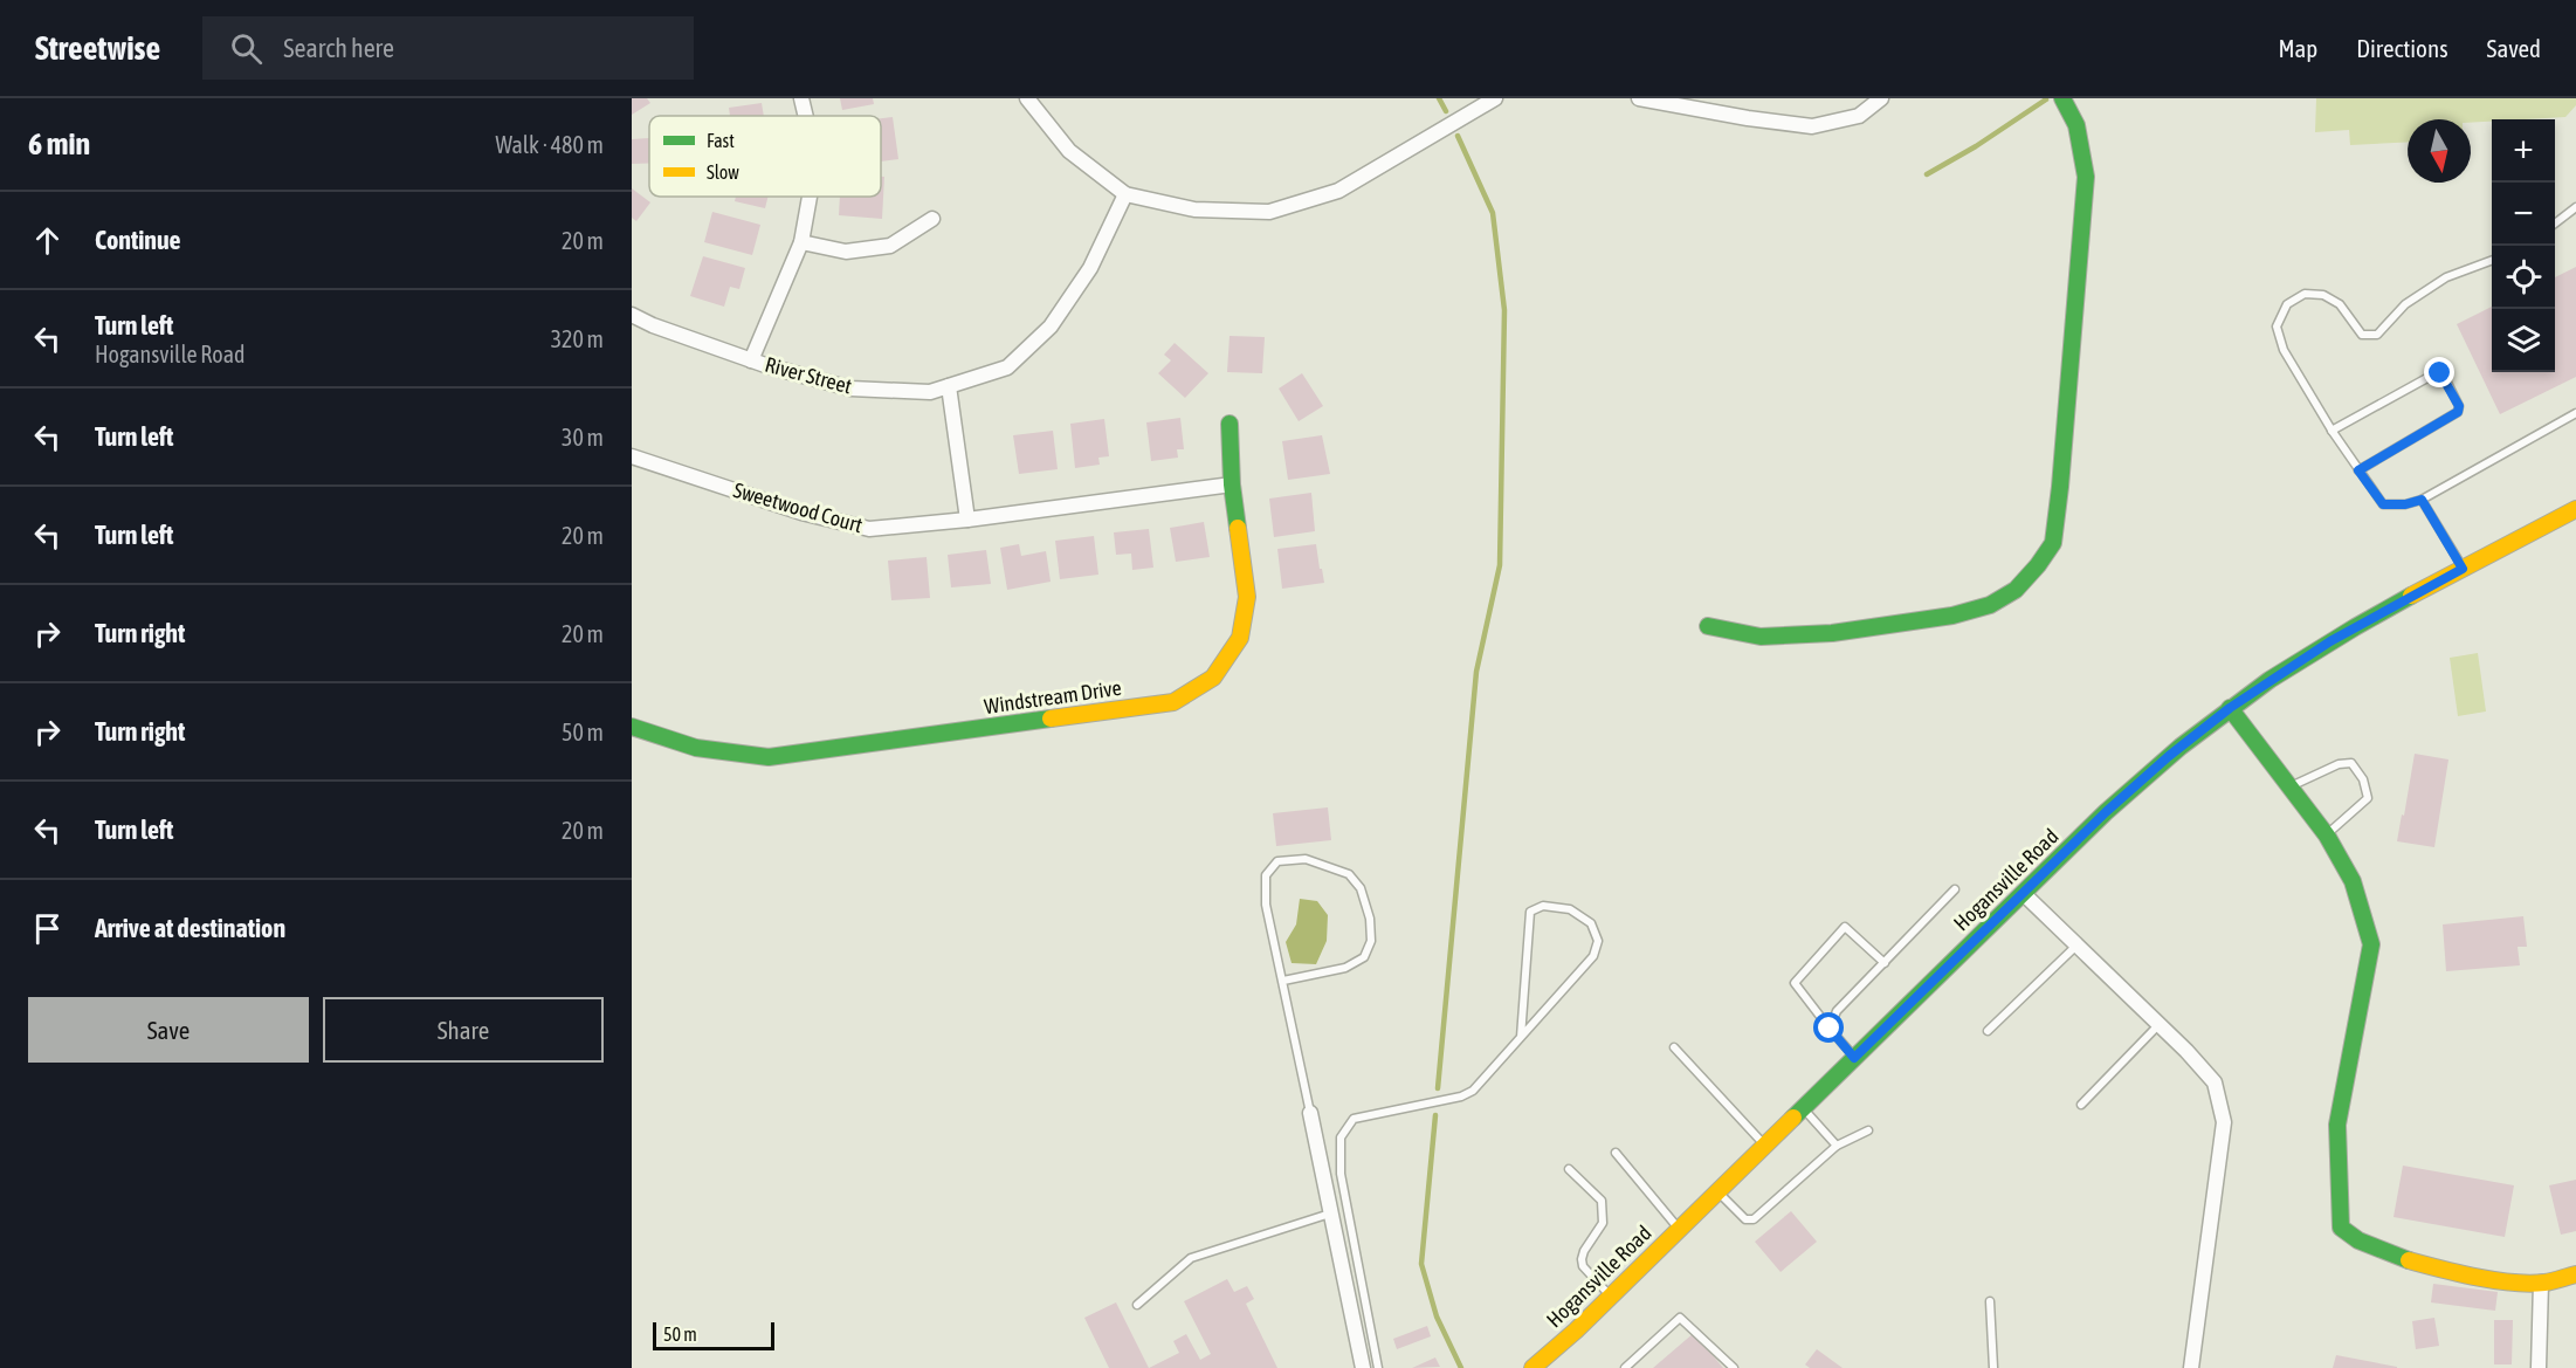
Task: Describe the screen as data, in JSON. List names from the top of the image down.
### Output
{
  "streets": {
    "street": [
      "River Street",
      "Sweetwood Court",
      "Windstream Drive",
      "Hogansville Road"
    ]
  },
  "crossings": [
    ["Sweetwood Court", "Windstream Drive"]
  ],
  "legend": ["Fast", "Slow"],
  "scale_bar": "50 m",
  "north": "bottom",
  "page": {
    "header": "Streetwise",
    "search": "Search here",
    "nav": ["Map", "Directions", "Saved"],
    "heading": ["6 min", "Walk · 480 m"],
    "map_buttons": ["+", "−"],
    "list": [
      ["Continue", "20 m"],
      ["Turn left", "Hogansville Road", "320 m"],
      ["Turn left", "30 m"],
      ["Turn left", "20 m"],
      ["Turn right", "20 m"],
      ["Turn right", "50 m"],
      ["Turn left", "20 m"],
      "Arrive at destination"
    ],
    "buttons": ["Save", "Share"],
    "scale": "50 m"
  }
}
